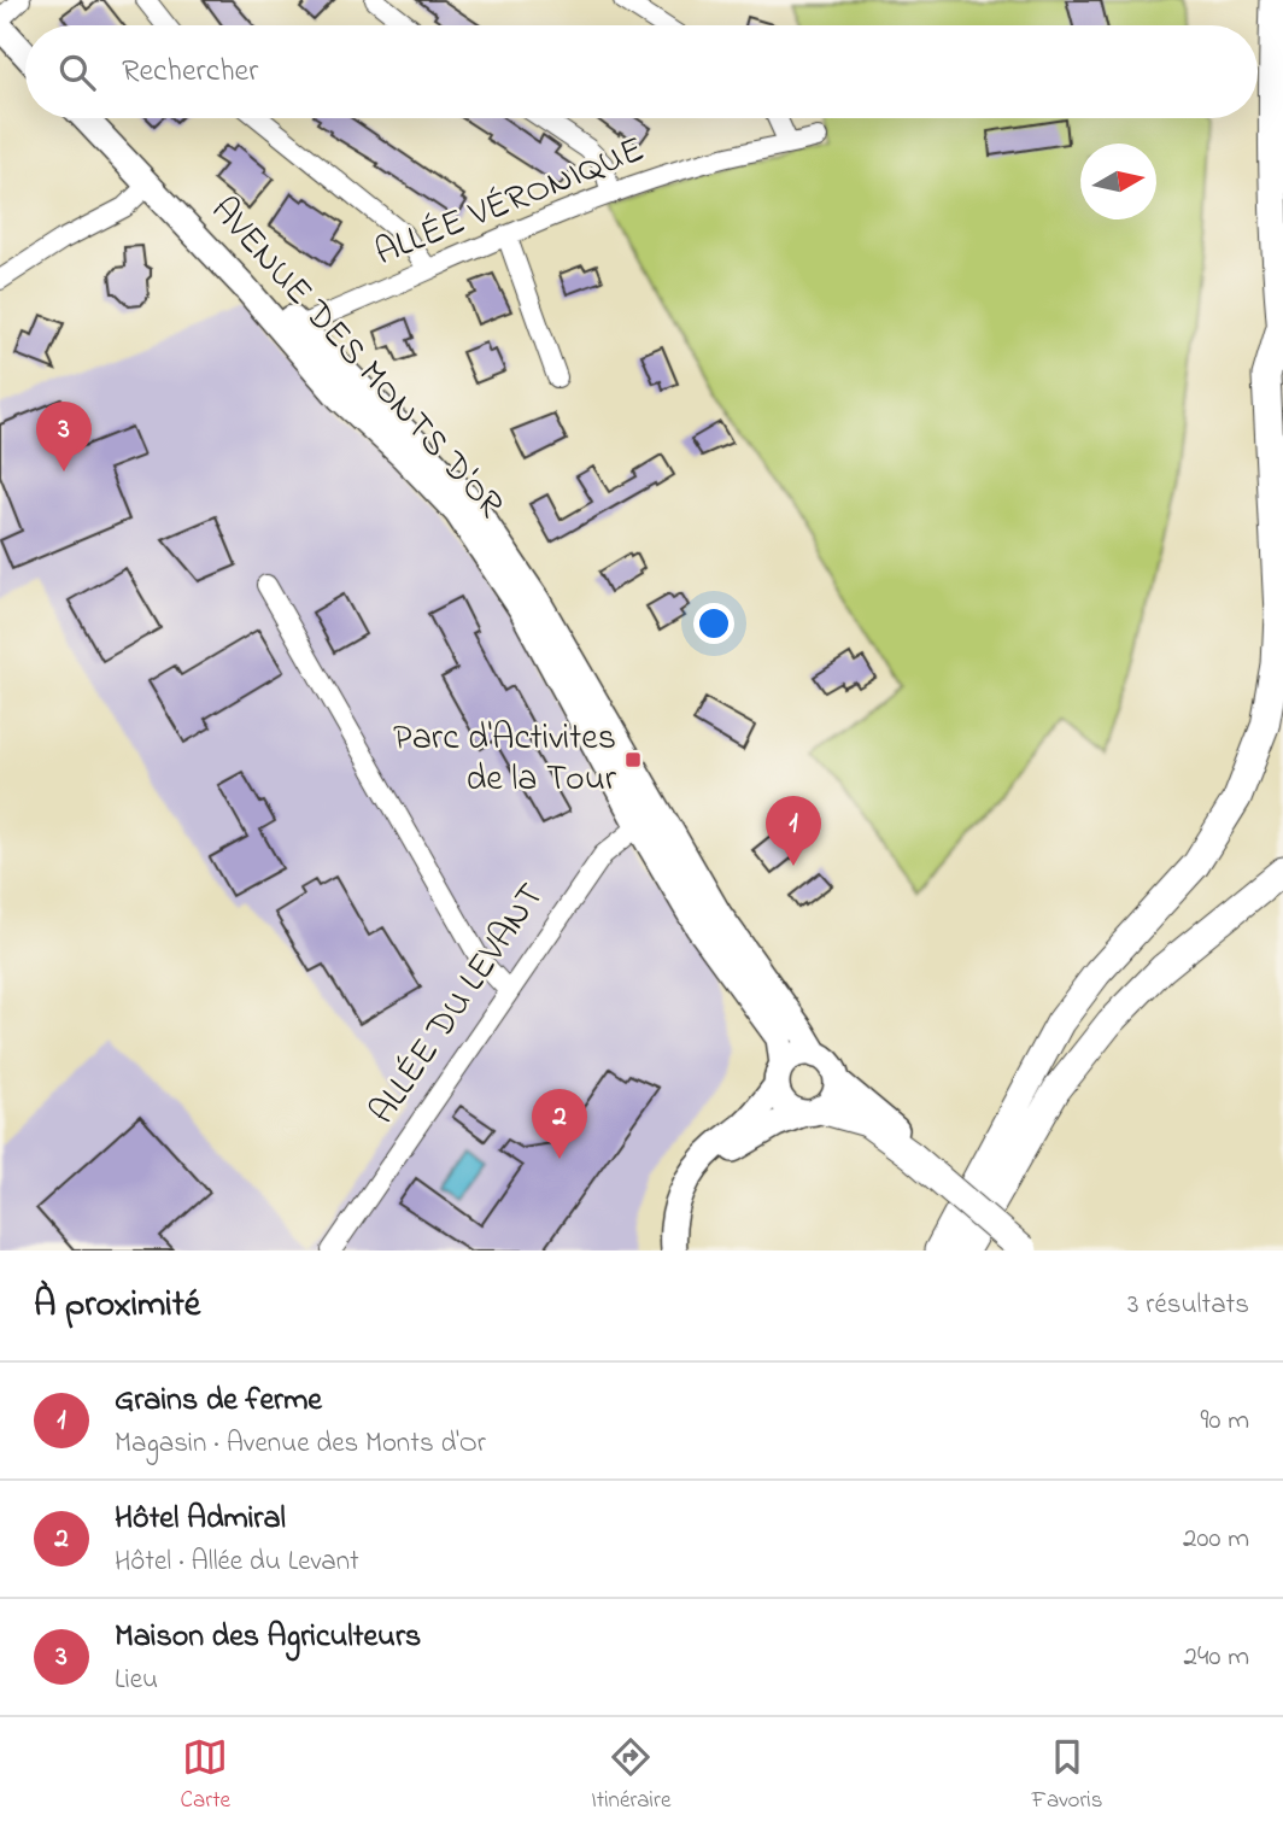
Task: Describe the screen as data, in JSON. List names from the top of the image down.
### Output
{
  "streets": {
    "main road": ["AVENUE DES MONTS D'OR"],
    "street": ["ALLÉE VÉRONIQUE", "ALLÉE DU LEVANT"]
  },
  "crossings": [
    ["ALLÉE VÉRONIQUE", "AVENUE DES MONTS D'OR"],
    ["AVENUE DES MONTS D'OR", "ALLÉE DU LEVANT"]
  ],
  "places": {
    "transit": ["Parc d'Activites de la Tour"]
  },
  "north": "right",
  "page": {
    "search": "Rechercher",
    "pins": ["3", "1", "2"],
    "heading": ["À proximité", "3 résultats"],
    "list": [
      {
        "mark": "1",
        "name": "Grains de ferme",
        "note": "Magasin · Avenue des Monts d'Or",
        "value": "90 m"
      },
      {
        "mark": "2",
        "name": "Hôtel Admiral",
        "note": "Hôtel · Allée du Levant",
        "value": "200 m"
      },
      {
        "mark": "3",
        "name": "Maison des Agriculteurs",
        "note": "Lieu",
        "value": "240 m"
      }
    ],
    "nav": ["Carte", "Itinéraire", "Favoris"]
  }
}
